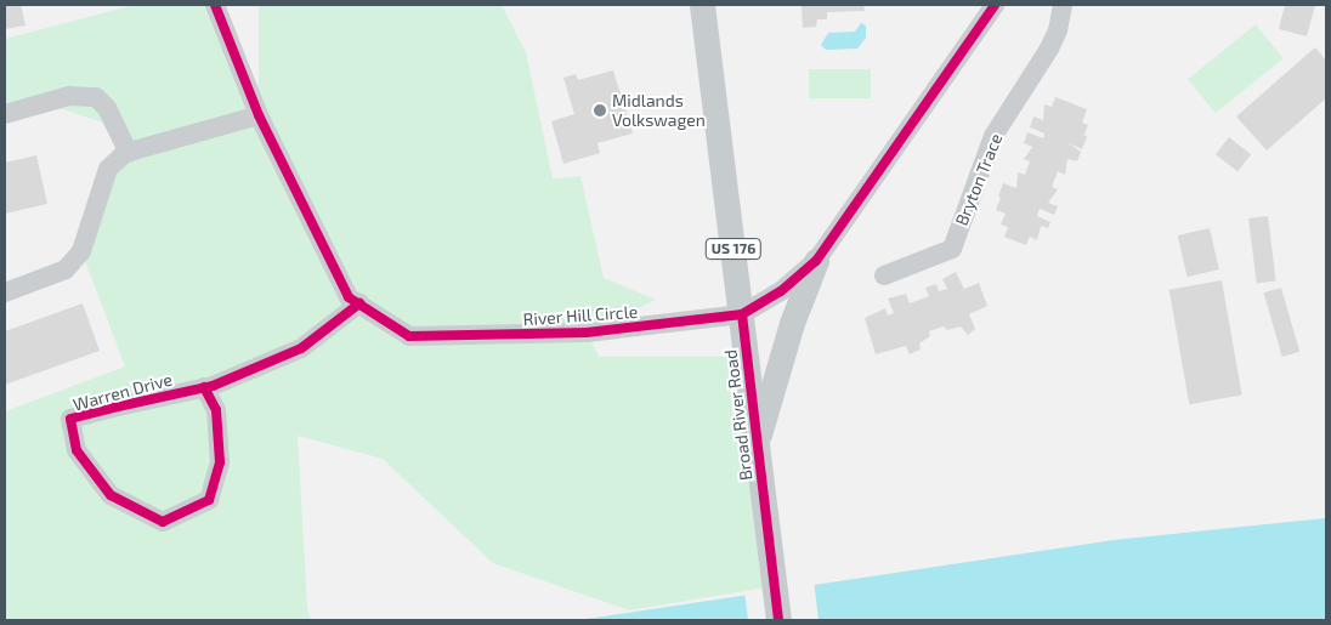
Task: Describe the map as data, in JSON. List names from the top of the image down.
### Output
{
  "streets": {
    "main road": ["US 176", "Broad River Road"],
    "street": ["Bryton Trace", "River Hill Circle", "Warren Drive"]
  },
  "crossings": [
    ["River Hill Circle", "Warren Drive"],
    ["River Hill Circle", "Broad River Road"]
  ],
  "places": ["Midlands Volkswagen"]
}
